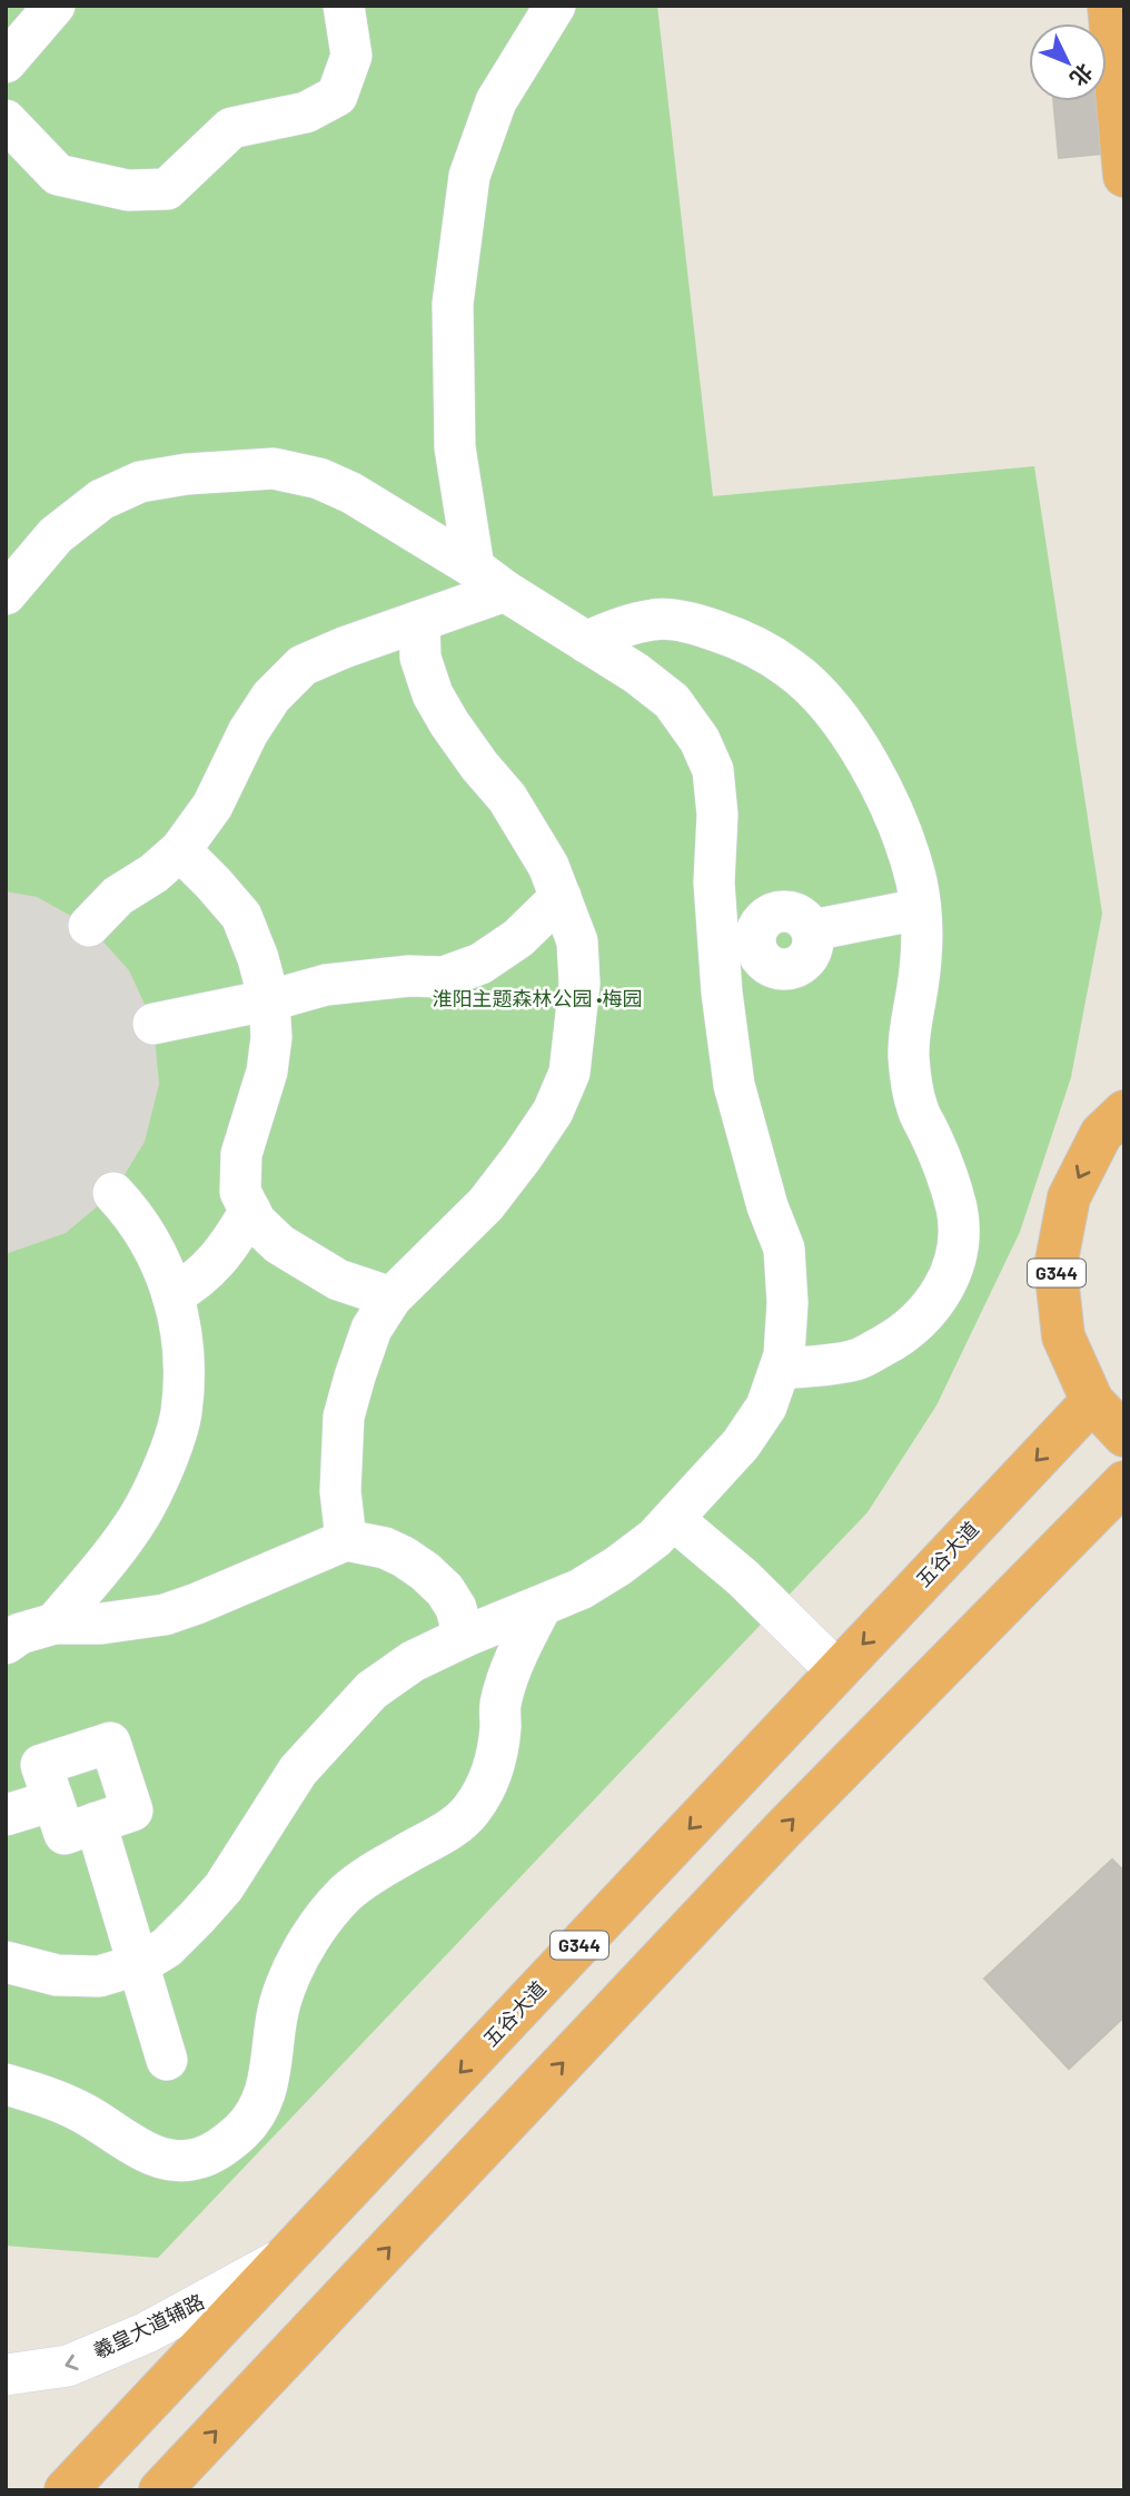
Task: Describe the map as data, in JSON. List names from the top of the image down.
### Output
{
  "streets": {
    "highway": ["G344", "五谷大道"],
    "street": ["羲皇大道辅路"]
  },
  "crossings": [
    ["G344", "五谷大道"],
    ["五谷大道", "羲皇大道辅路"]
  ],
  "one_way": ["羲皇大道辅路"],
  "parks": ["淮阳主题森林公园 •梅园"],
  "north": "bottom right"
}
